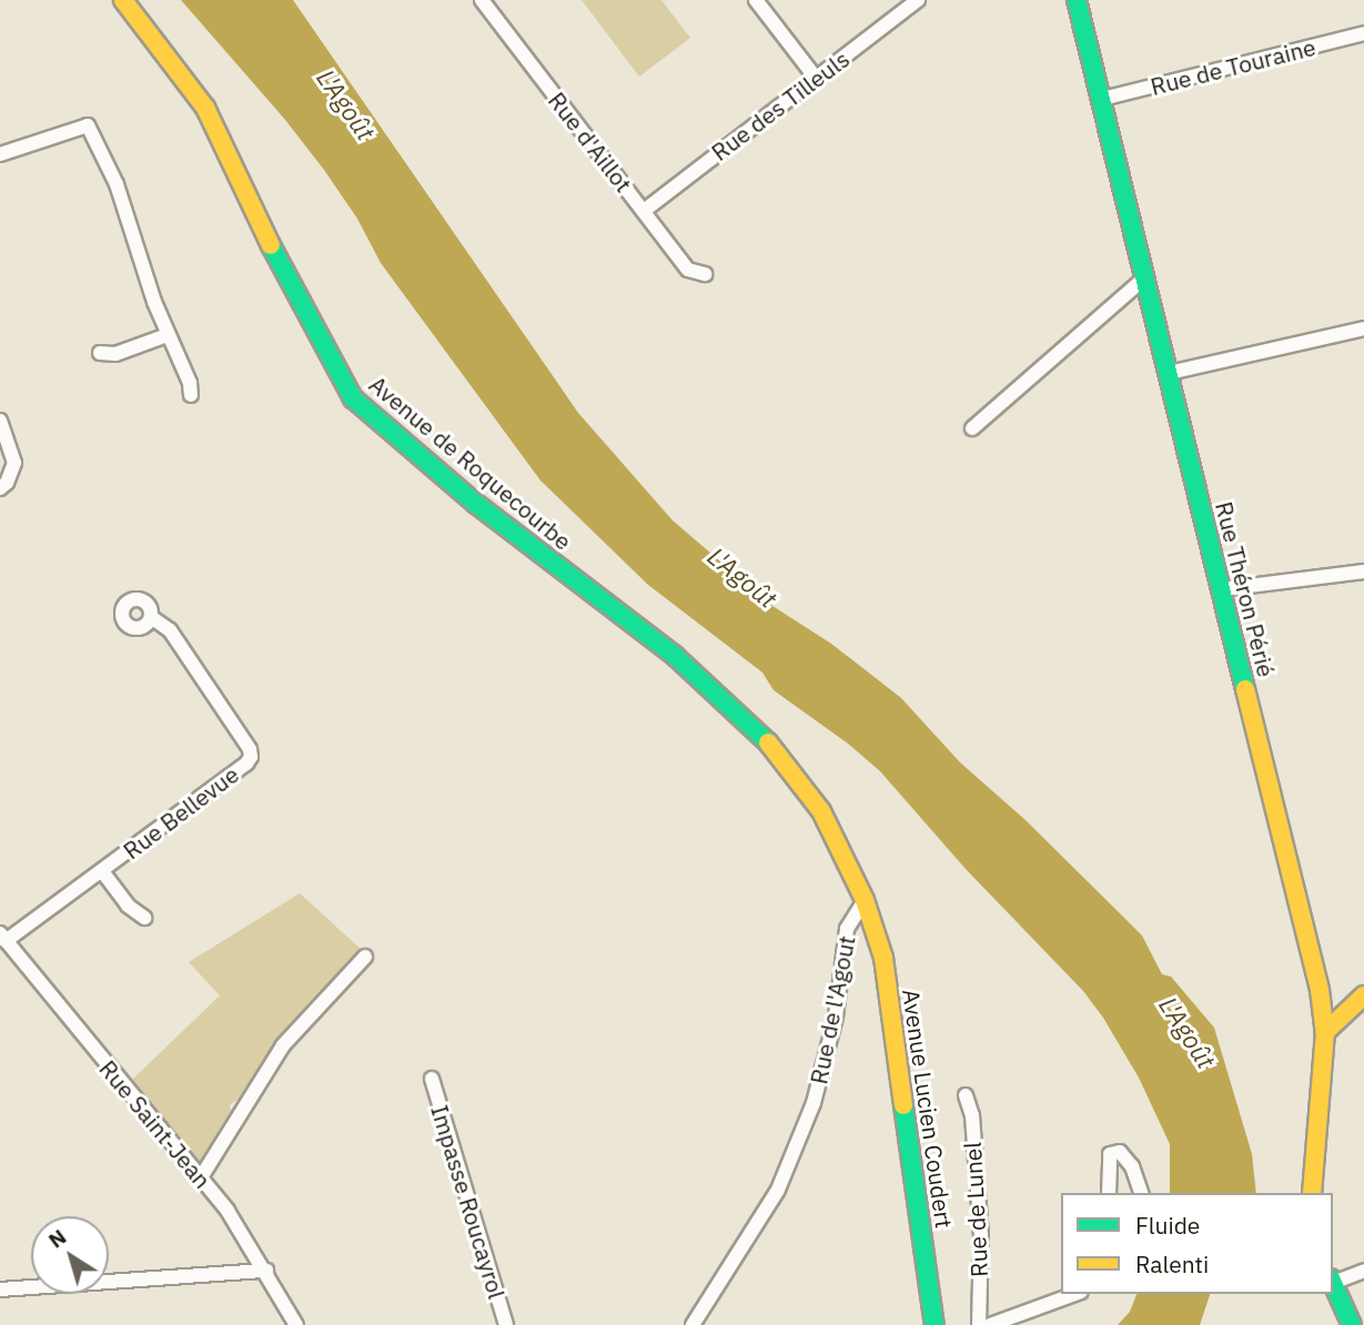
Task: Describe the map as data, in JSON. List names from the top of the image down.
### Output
{
  "streets": {
    "main road": ["Avenue de Roquecourbe", "Rue Théron Périé", "Avenue Lucien Coudert"],
    "street": [
      "Rue de Touraine",
      "Rue des Tilleuls",
      "Rue d'Aillot",
      "Rue Bellevue",
      "Rue de l'Agout",
      "Rue Saint-Jean",
      "Impasse Roucayrol",
      "Rue de Lunel"
    ]
  },
  "crossings": [
    ["Rue de Touraine", "Rue Théron Périé"],
    ["Rue des Tilleuls", "Rue d'Aillot"],
    ["Avenue de Roquecourbe", "Rue de l'Agout"],
    ["Avenue de Roquecourbe", "Avenue Lucien Coudert"],
    ["Rue Bellevue", "Rue Saint-Jean"],
    ["Rue de l'Agout", "Avenue Lucien Coudert"]
  ],
  "water": ["L'Agoût"],
  "legend": ["Fluide", "Ralenti"],
  "north": "top left"
}
